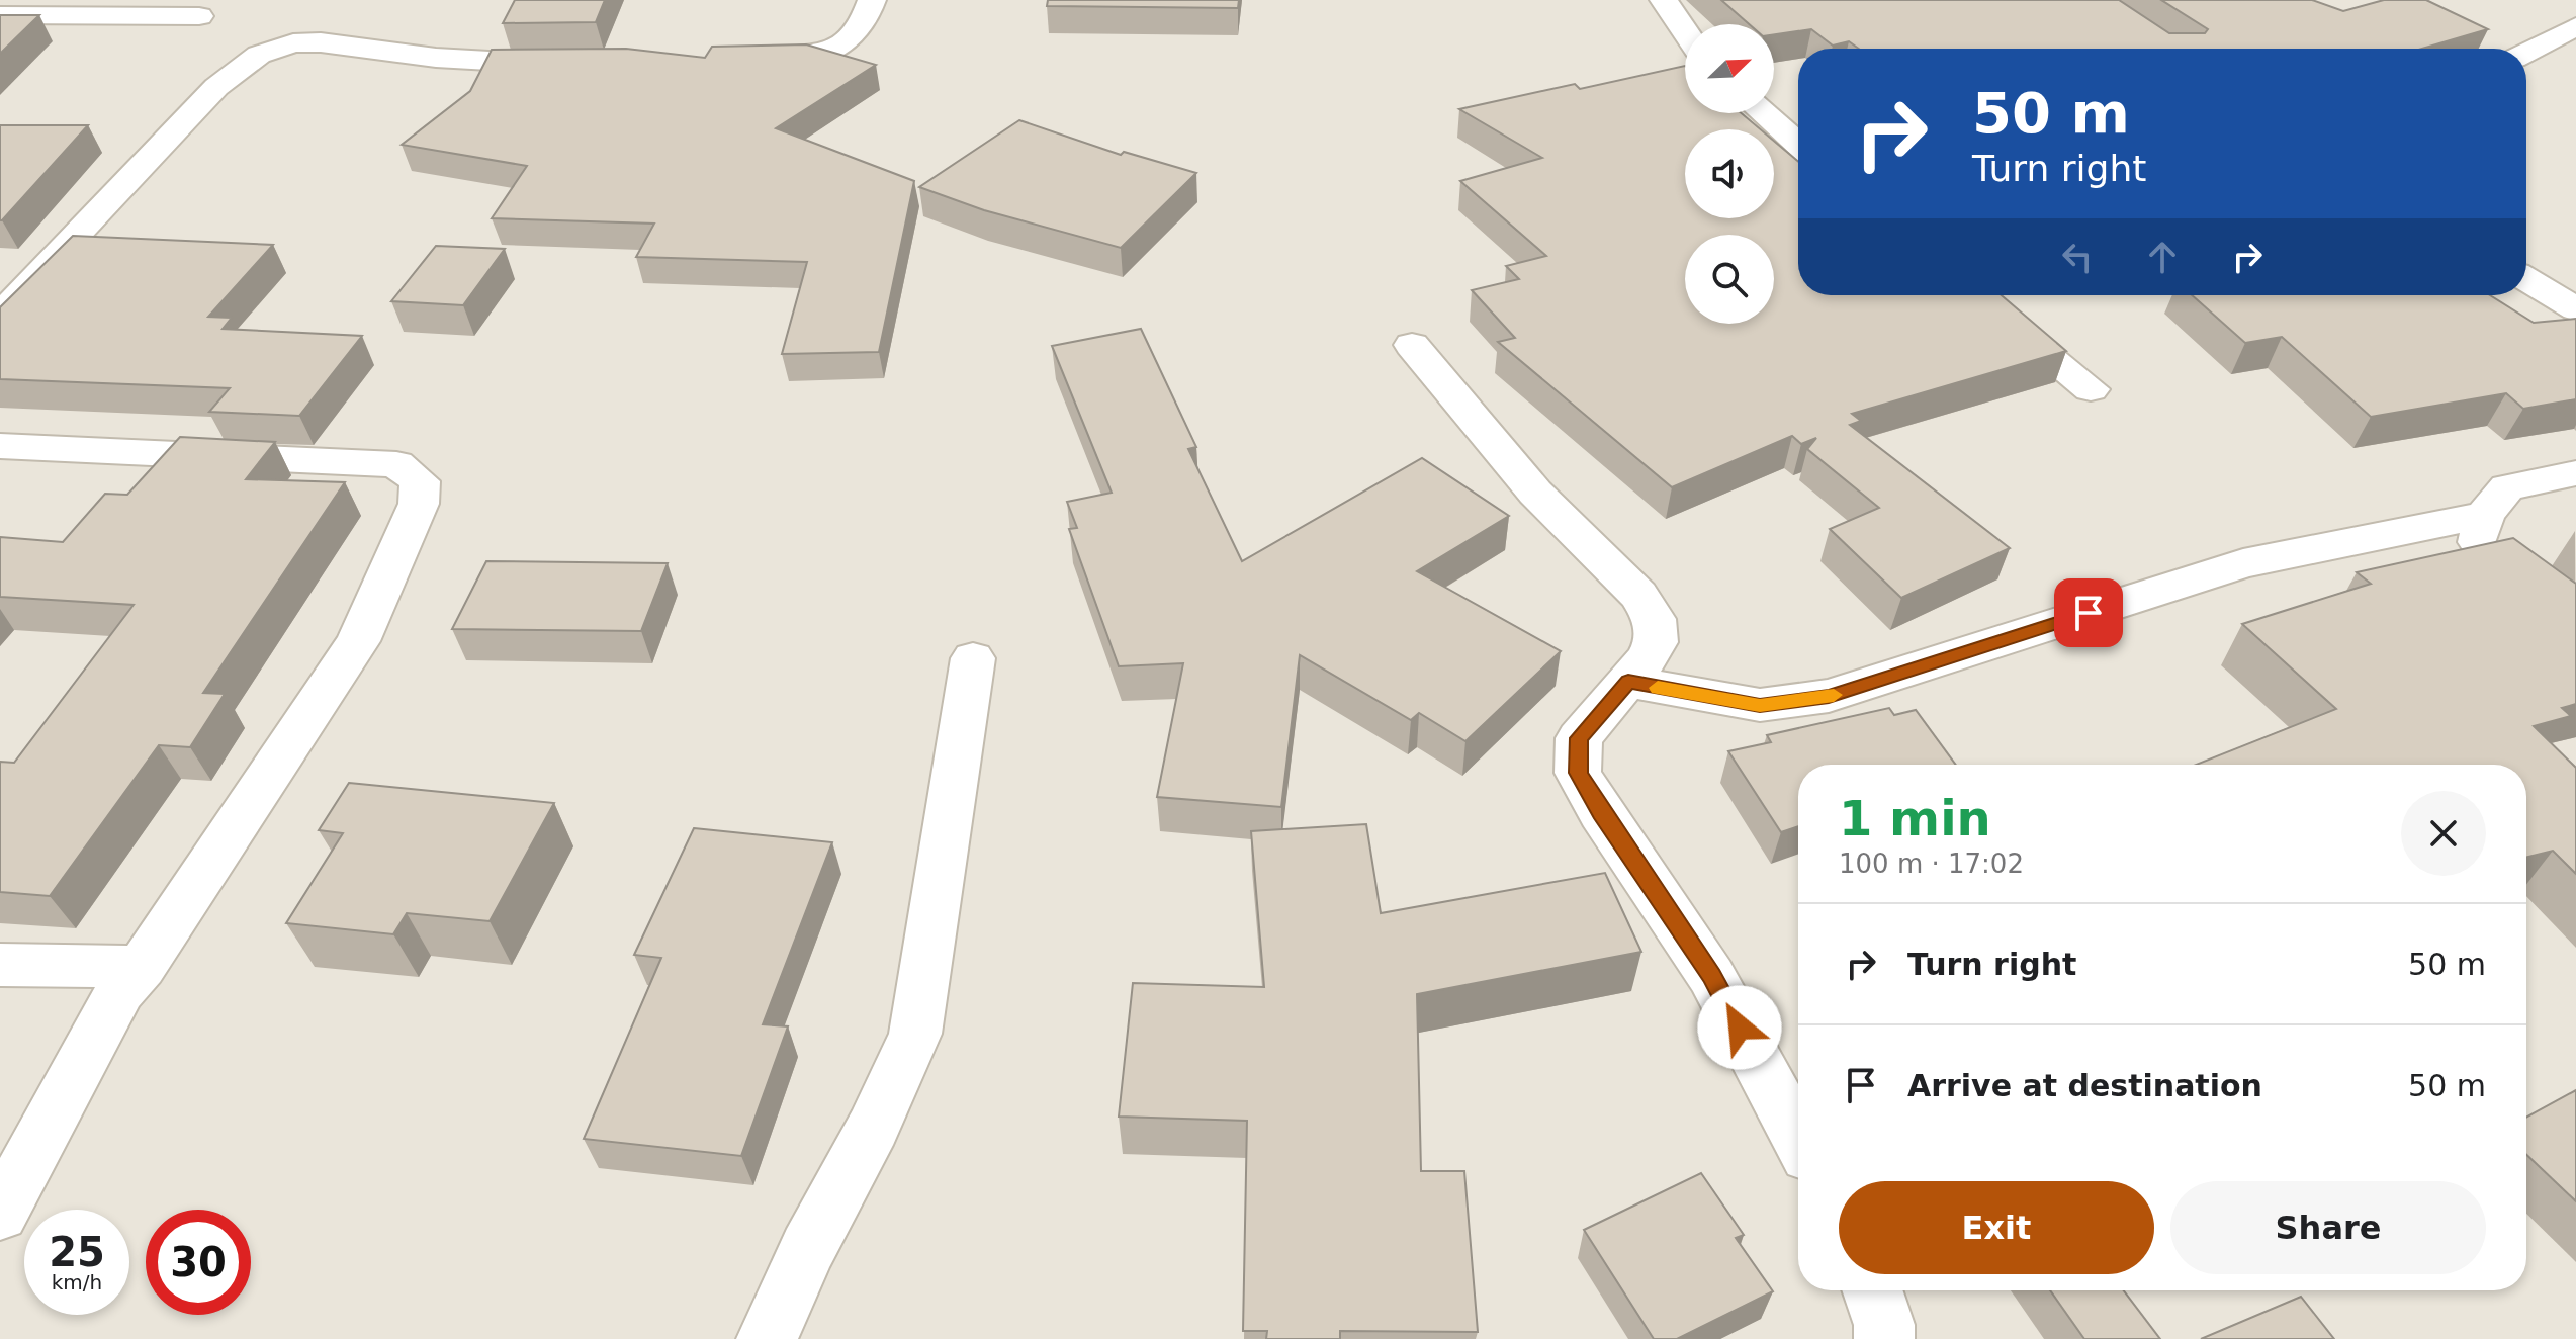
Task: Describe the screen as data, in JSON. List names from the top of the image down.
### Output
{
  "north": "top right",
  "page": {
    "turn": ["50 m", "Turn right"],
    "heading": ["1 min", "100 m · 17:02"],
    "list": [
      {
        "name": "Turn right",
        "value": "50 m"
      },
      {
        "name": "Arrive at destination",
        "value": "50 m"
      }
    ],
    "buttons": ["Exit", "Share"],
    "speed": "25 km/h",
    "limit": "30"
  }
}
